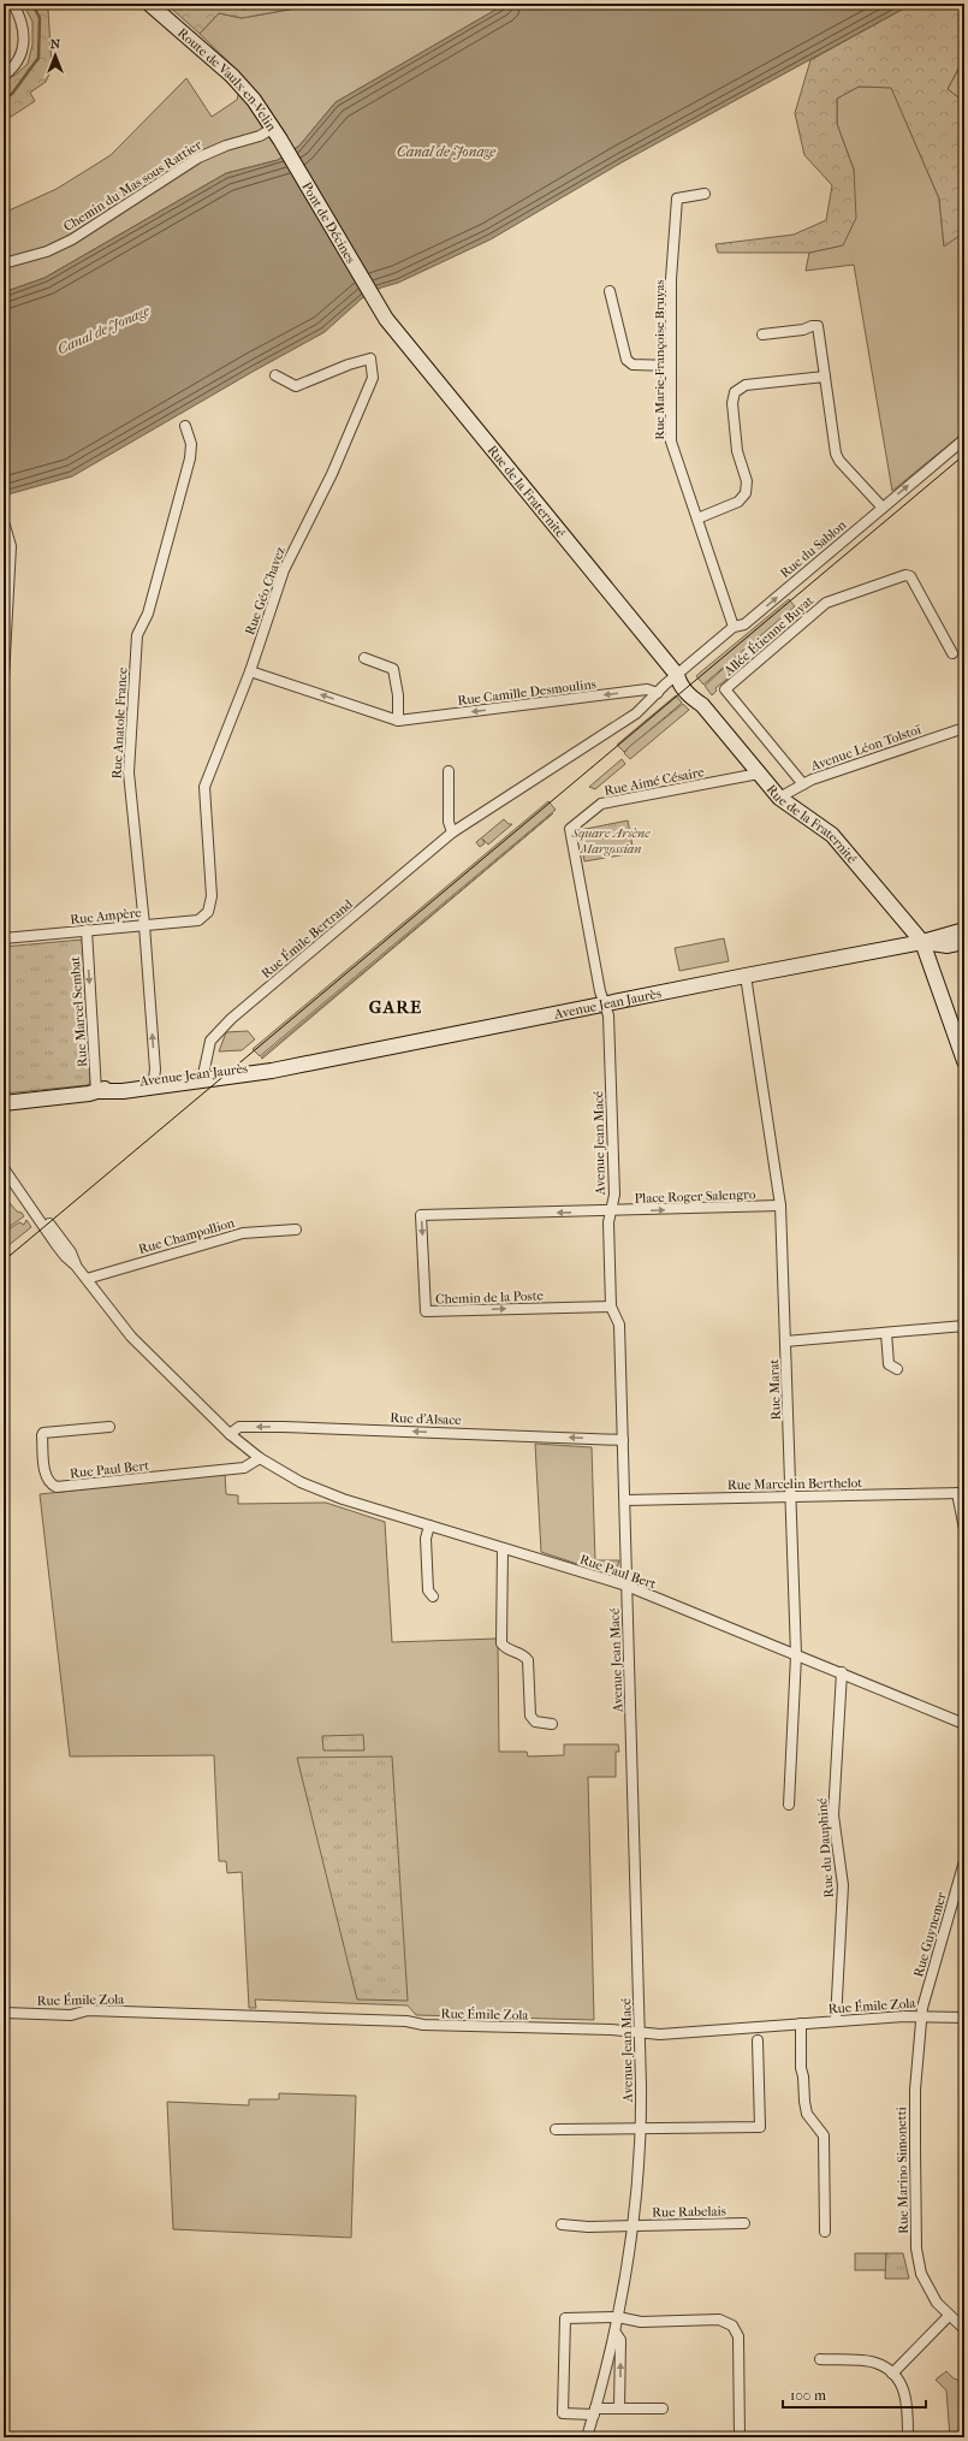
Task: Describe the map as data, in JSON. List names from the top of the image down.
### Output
{
  "streets": {
    "street": [
      "Route de Vaulx-en-Velin",
      "Chemin du Mas sous Rattier",
      "Pont de Décines",
      "Rue Marie-Françoise Bruyas",
      "Rue de la Fraternité",
      "Rue du Sablon",
      "Rue Géo Chavez",
      "Allée Étienne Buyat",
      "Rue Camille Desmoulins",
      "Rue Anatole France",
      "Avenue Léon Tolstoï",
      "Rue Aimé Césaire",
      "Rue Ampère",
      "Rue Émile Bertrand",
      "Avenue Jean Jaurès",
      "Rue Marcel Sembat",
      "Avenue Jean Macé",
      "Place Roger Salengro",
      "Rue Champollion",
      "Chemin de la Poste",
      "Rue Marat",
      "Rue d'Alsace",
      "Rue Paul Bert",
      "Rue Marcelin Berthelot",
      "Rue du Dauphiné",
      "Rue Guynemer",
      "Rue Émile Zola",
      "Rue Marino Simonetti",
      "Rue Rabelais"
    ]
  },
  "crossings": [
    ["Route de Vaulx-en-Velin", "Chemin du Mas sous Rattier"],
    ["Route de Vaulx-en-Velin", "Pont de Décines"],
    ["Chemin du Mas sous Rattier", "Pont de Décines"],
    ["Pont de Décines", "Rue de la Fraternité"],
    ["Rue Marie-Françoise Bruyas", "Rue du Sablon"],
    ["Rue de la Fraternité", "Rue du Sablon"],
    ["Rue de la Fraternité", "Avenue Léon Tolstoï"],
    ["Rue de la Fraternité", "Rue Aimé Césaire"],
    ["Rue de la Fraternité", "Rue Émile Bertrand"],
    ["Rue de la Fraternité", "Avenue Jean Jaurès"],
    ["Rue du Sablon", "Rue Émile Bertrand"],
    ["Rue Géo Chavez", "Rue Camille Desmoulins"],
    ["Rue Géo Chavez", "Rue Ampère"],
    ["Allée Étienne Buyat", "Avenue Léon Tolstoï"],
    ["Rue Camille Desmoulins", "Rue Émile Bertrand"],
    ["Rue Anatole France", "Rue Ampère"],
    ["Rue Anatole France", "Avenue Jean Jaurès"],
    ["Rue Aimé Césaire", "Avenue Jean Jaurès"],
    ["Rue Aimé Césaire", "Avenue Jean Macé"],
    ["Rue Ampère", "Rue Marcel Sembat"],
    ["Rue Émile Bertrand", "Avenue Jean Jaurès"],
    ["Avenue Jean Jaurès", "Rue Marcel Sembat"],
    ["Avenue Jean Jaurès", "Avenue Jean Macé"],
    ["Avenue Jean Jaurès", "Rue Marat"],
    ["Avenue Jean Macé", "Place Roger Salengro"],
    ["Avenue Jean Macé", "Chemin de la Poste"],
    ["Avenue Jean Macé", "Rue d'Alsace"],
    ["Avenue Jean Macé", "Rue Paul Bert"],
    ["Avenue Jean Macé", "Rue Marcelin Berthelot"],
    ["Avenue Jean Macé", "Rue Émile Zola"],
    ["Avenue Jean Macé", "Rue Rabelais"],
    ["Place Roger Salengro", "Chemin de la Poste"],
    ["Place Roger Salengro", "Rue Marat"],
    ["Rue Champollion", "Rue Paul Bert"],
    ["Rue Marat", "Rue Paul Bert"],
    ["Rue Marat", "Rue Marcelin Berthelot"],
    ["Rue d'Alsace", "Rue Paul Bert"],
    ["Rue Paul Bert", "Rue du Dauphiné"],
    ["Rue du Dauphiné", "Rue Émile Zola"],
    ["Rue Guynemer", "Rue Émile Zola"],
    ["Rue Guynemer", "Rue Marino Simonetti"],
    ["Rue Émile Zola", "Rue Marino Simonetti"]
  ],
  "one_way": [
    "Rue du Sablon",
    "Rue Camille Desmoulins",
    "Rue Marcel Sembat",
    "Place Roger Salengro",
    "Rue d'Alsace"
  ],
  "districts": ["GARE"],
  "water": ["Canal de Jonage"],
  "parks": ["Square Arsène Margossian"],
  "scale_bar": "100 m",
  "north": "top"
}
